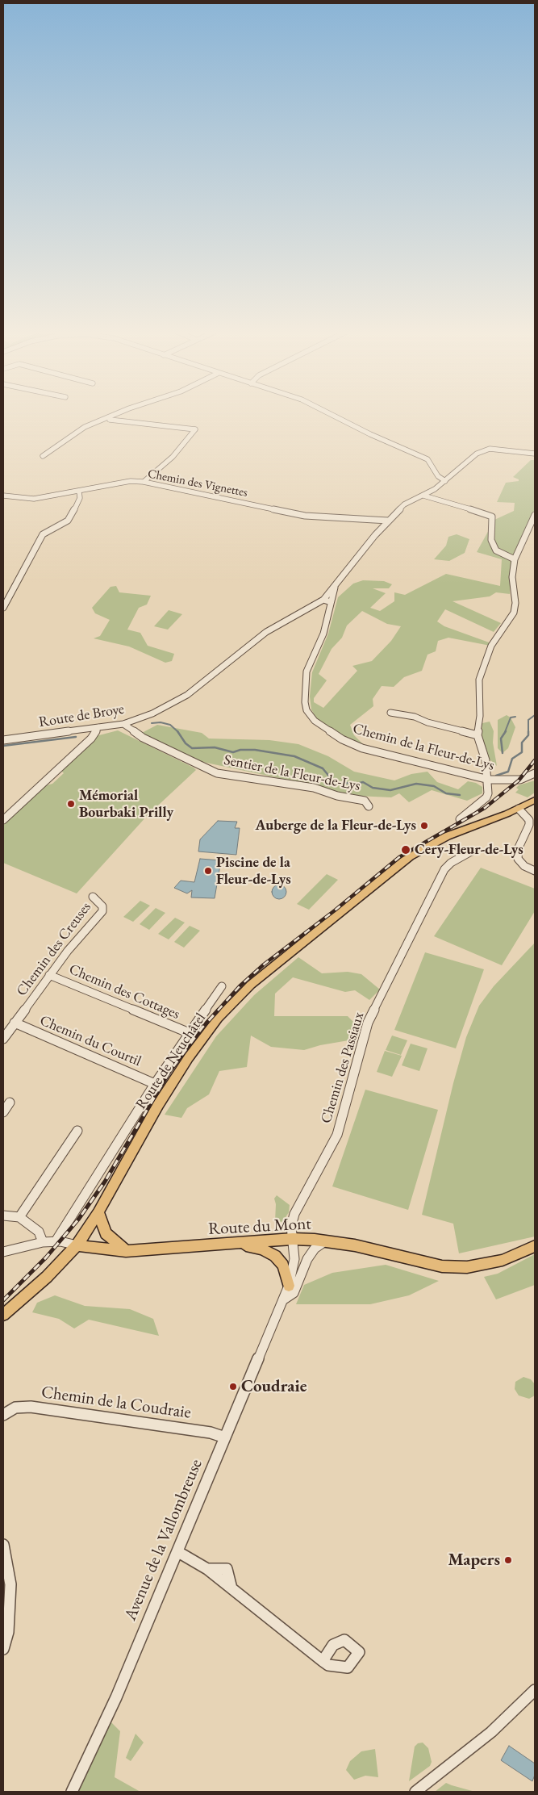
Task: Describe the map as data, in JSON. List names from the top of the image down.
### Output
{
  "streets": {
    "main road": ["Route de Neuchâtel", "Route du Mont"],
    "street": [
      "Chemin des Vignettes",
      "Route de Broye",
      "Chemin de la Fleur-de-Lys",
      "Sentier de la Fleur-de-Lys",
      "Chemin des Creuses",
      "Chemin des Cottages",
      "Chemin du Courtil",
      "Chemin des Passiaux",
      "Chemin de la Coudraie",
      "Avenue de la Vallombreuse"
    ]
  },
  "crossings": [
    ["Chemin des Vignettes", "Route de Broye"],
    ["Route de Broye", "Chemin de la Fleur-de-Lys"],
    ["Route de Broye", "Sentier de la Fleur-de-Lys"],
    ["Chemin des Creuses", "Chemin des Cottages"],
    ["Chemin des Creuses", "Chemin du Courtil"],
    ["Route de Neuchâtel", "Route du Mont"],
    ["Chemin des Passiaux", "Route du Mont"],
    ["Chemin des Passiaux", "Avenue de la Vallombreuse"],
    ["Route du Mont", "Avenue de la Vallombreuse"],
    ["Chemin de la Coudraie", "Avenue de la Vallombreuse"]
  ],
  "places": [
    "Mémorial Bourbaki Prilly",
    "Auberge de la Fleur-de-Lys",
    "Cery-Fleur-de-Lys",
    "Piscine de la Fleur-de-Lys",
    "Coudraie",
    "Mapers"
  ]
}
